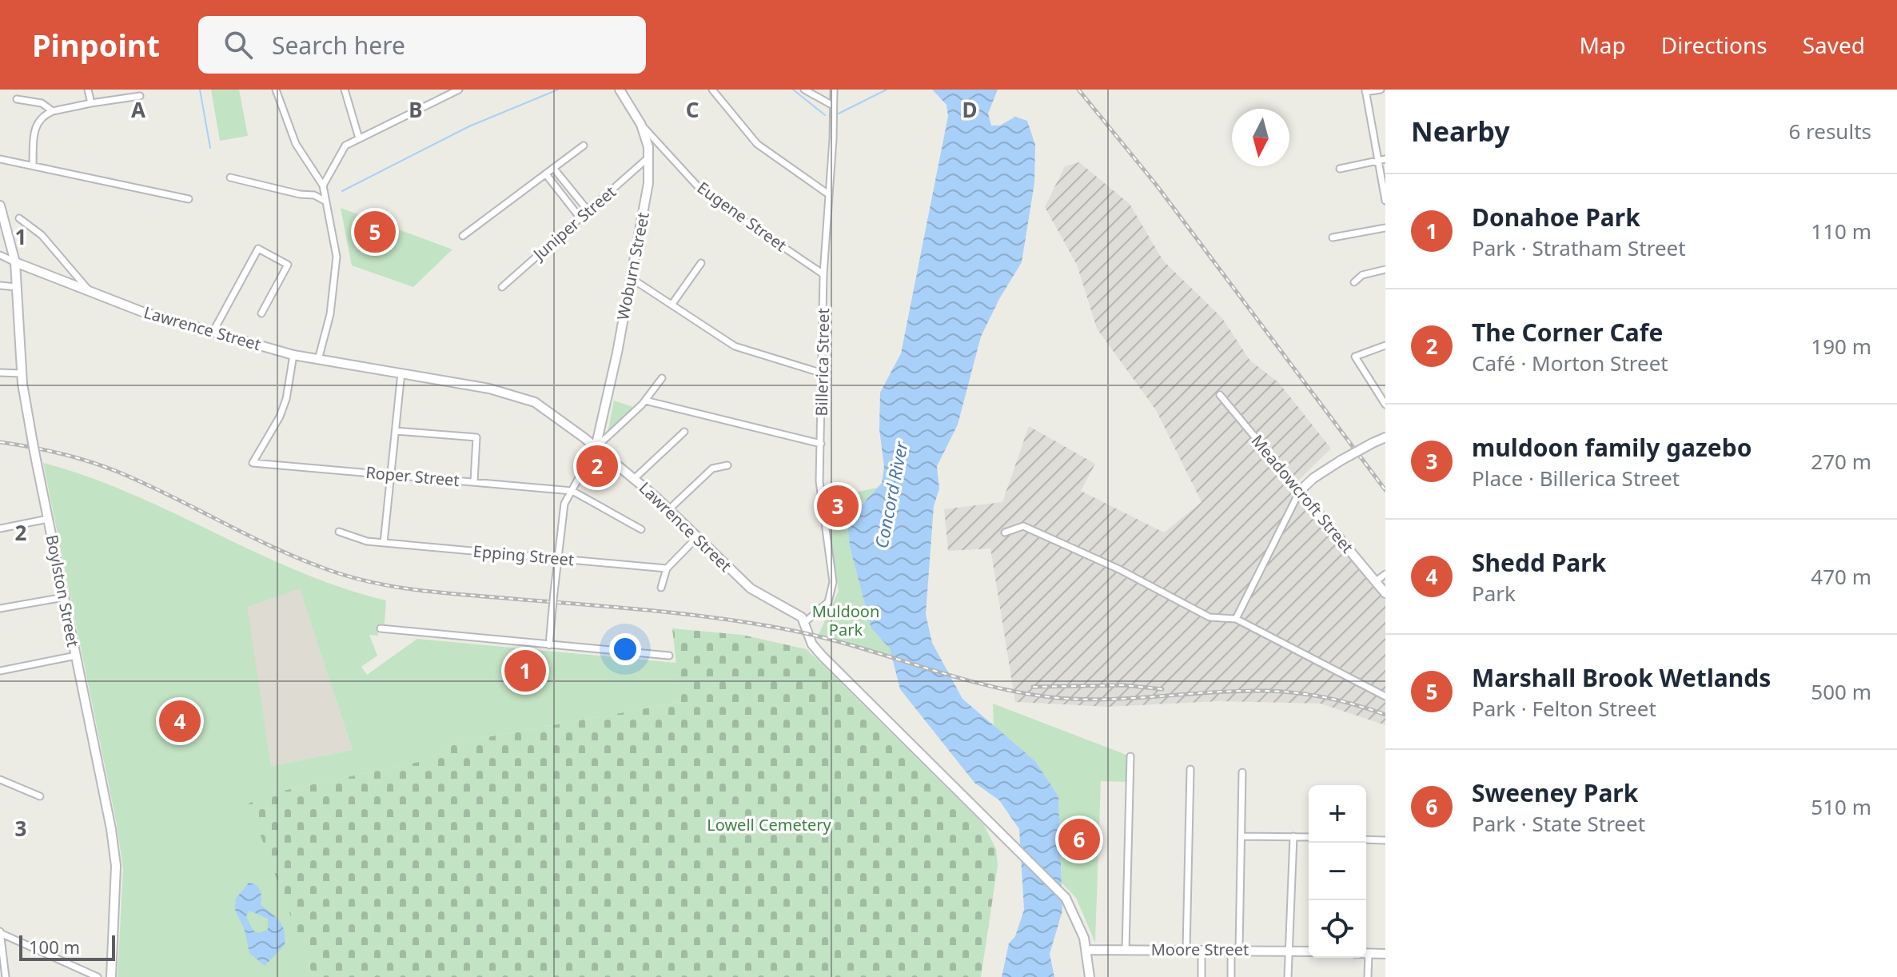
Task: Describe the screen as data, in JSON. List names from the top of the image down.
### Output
{
  "streets": {
    "main road": [
      "Woburn Street",
      "Lawrence Street",
      "Meadowcroft Street",
      "Boylston Street",
      "Moore Street"
    ],
    "street": [
      "Eugene Street",
      "Juniper Street",
      "Billerica Street",
      "Roper Street",
      "Epping Street"
    ]
  },
  "crossings": [
    ["Eugene Street", "Woburn Street"],
    ["Eugene Street", "Billerica Street"],
    ["Juniper Street", "Woburn Street"],
    ["Woburn Street", "Lawrence Street"],
    ["Lawrence Street", "Billerica Street"],
    ["Lawrence Street", "Roper Street"],
    ["Lawrence Street", "Boylston Street"]
  ],
  "water": ["Concord River"],
  "parks": ["Muldoon Park", "Lowell Cemetery"],
  "scale_bar": "100 m",
  "north": "bottom",
  "page": {
    "header": "Pinpoint",
    "search": "Search here",
    "nav": ["Map", "Directions", "Saved"],
    "heading": ["Nearby", "6 results"],
    "list": [
      {
        "mark": "1",
        "name": "Donahoe Park",
        "note": "Park · Stratham Street",
        "value": "110 m"
      },
      {
        "mark": "2",
        "name": "The Corner Cafe",
        "note": "Café · Morton Street",
        "value": "190 m"
      },
      {
        "mark": "3",
        "name": "muldoon family gazebo",
        "note": "Place · Billerica Street",
        "value": "270 m"
      },
      {
        "mark": "4",
        "name": "Shedd Park",
        "note": "Park",
        "value": "470 m"
      },
      {
        "mark": "5",
        "name": "Marshall Brook Wetlands",
        "note": "Park · Felton Street",
        "value": "500 m"
      },
      {
        "mark": "6",
        "name": "Sweeney Park",
        "note": "Park · State Street",
        "value": "510 m"
      }
    ],
    "pins": [
      "5",
      "2",
      "3",
      "1",
      "4",
      "6"
    ],
    "map_buttons": ["+", "−"],
    "scale": "100 m"
  },
  "grid": {
    "columns": [
      "A",
      "B",
      "C",
      "D"
    ],
    "rows": ["1", "2", "3"]
  }
}
